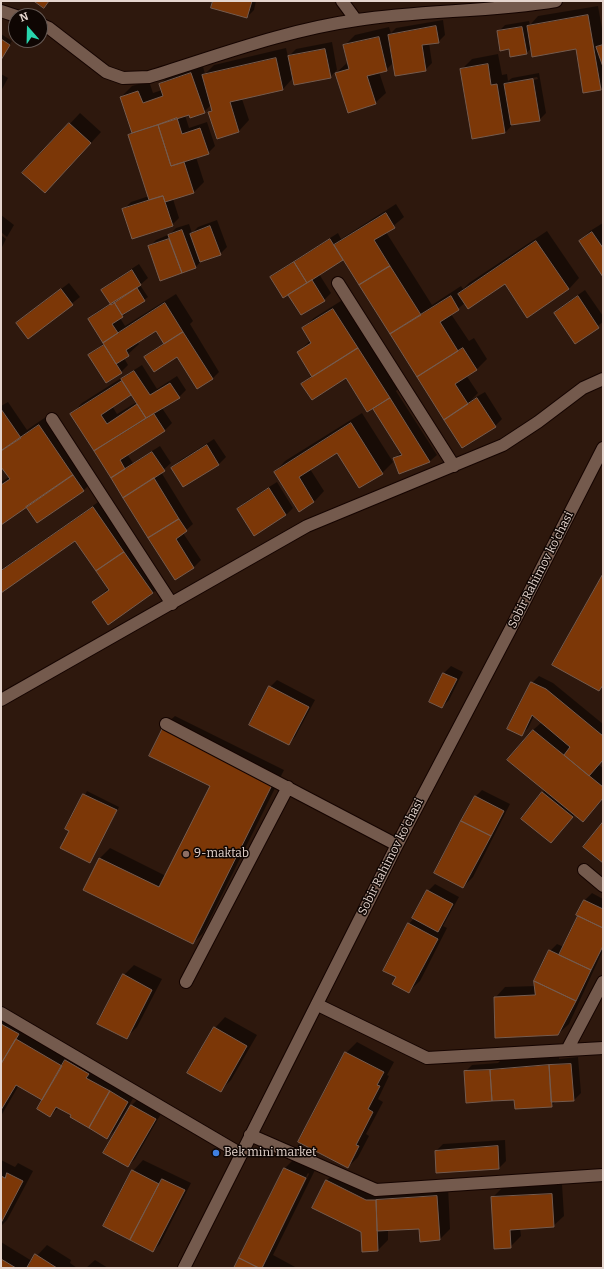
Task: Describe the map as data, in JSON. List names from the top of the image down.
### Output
{
  "streets": {
    "street": ["Sobir Rahimov ko'chasi"]
  },
  "places": ["9-maktab", "Bek mini market"],
  "north": "top"
}
